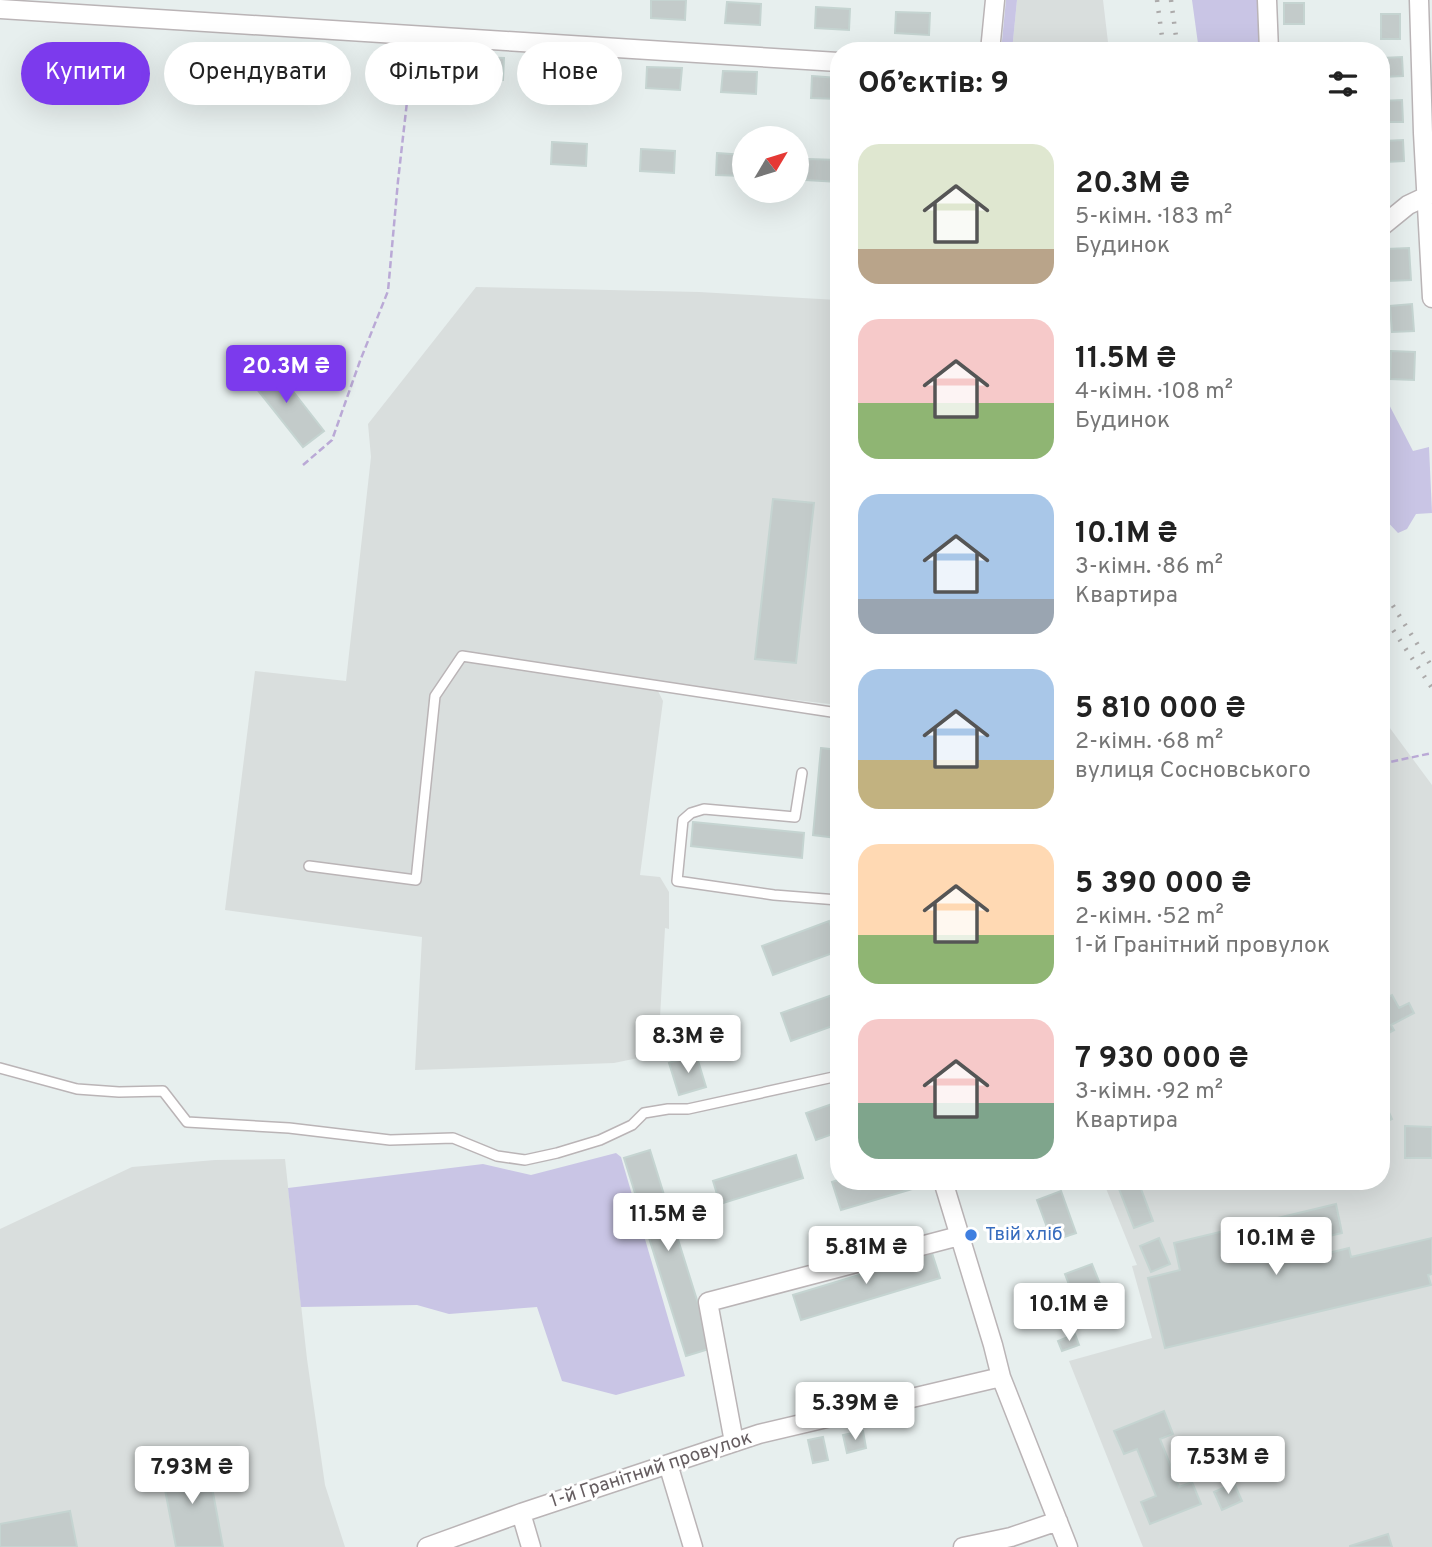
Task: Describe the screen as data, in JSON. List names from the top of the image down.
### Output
{
  "streets": {
    "street": ["1-й Гранітний провулок"]
  },
  "places": ["Твій хліб"],
  "north": "top right",
  "page": {
    "chip": [
      "Купити",
      "Орендувати",
      "Фільтри",
      "Нове"
    ],
    "heading": "Об’єктів: 9",
    "list": [
      {
        "name": "20.3M ₴",
        "note": "5-кімн. · 183 m² · Будинок"
      },
      {
        "name": "11.5M ₴",
        "note": "4-кімн. · 108 m² · Будинок"
      },
      {
        "name": "10.1M ₴",
        "note": "3-кімн. · 86 m² · Квартира"
      },
      {
        "name": "5 810 000 ₴",
        "note": "2-кімн. · 68 m² · вулиця Сосновського"
      },
      {
        "name": "5 390 000 ₴",
        "note": "2-кімн. · 52 m² · 1-й Гранітний провулок"
      },
      {
        "name": "7 930 000 ₴",
        "note": "3-кімн. · 92 m² · Квартира"
      }
    ],
    "price": [
      "20.3M ₴",
      "8.3M ₴",
      "11.5M ₴",
      "10.1M ₴",
      "5.81M ₴",
      "10.1M ₴",
      "5.39M ₴",
      "7.53M ₴",
      "7.93M ₴"
    ]
  }
}
